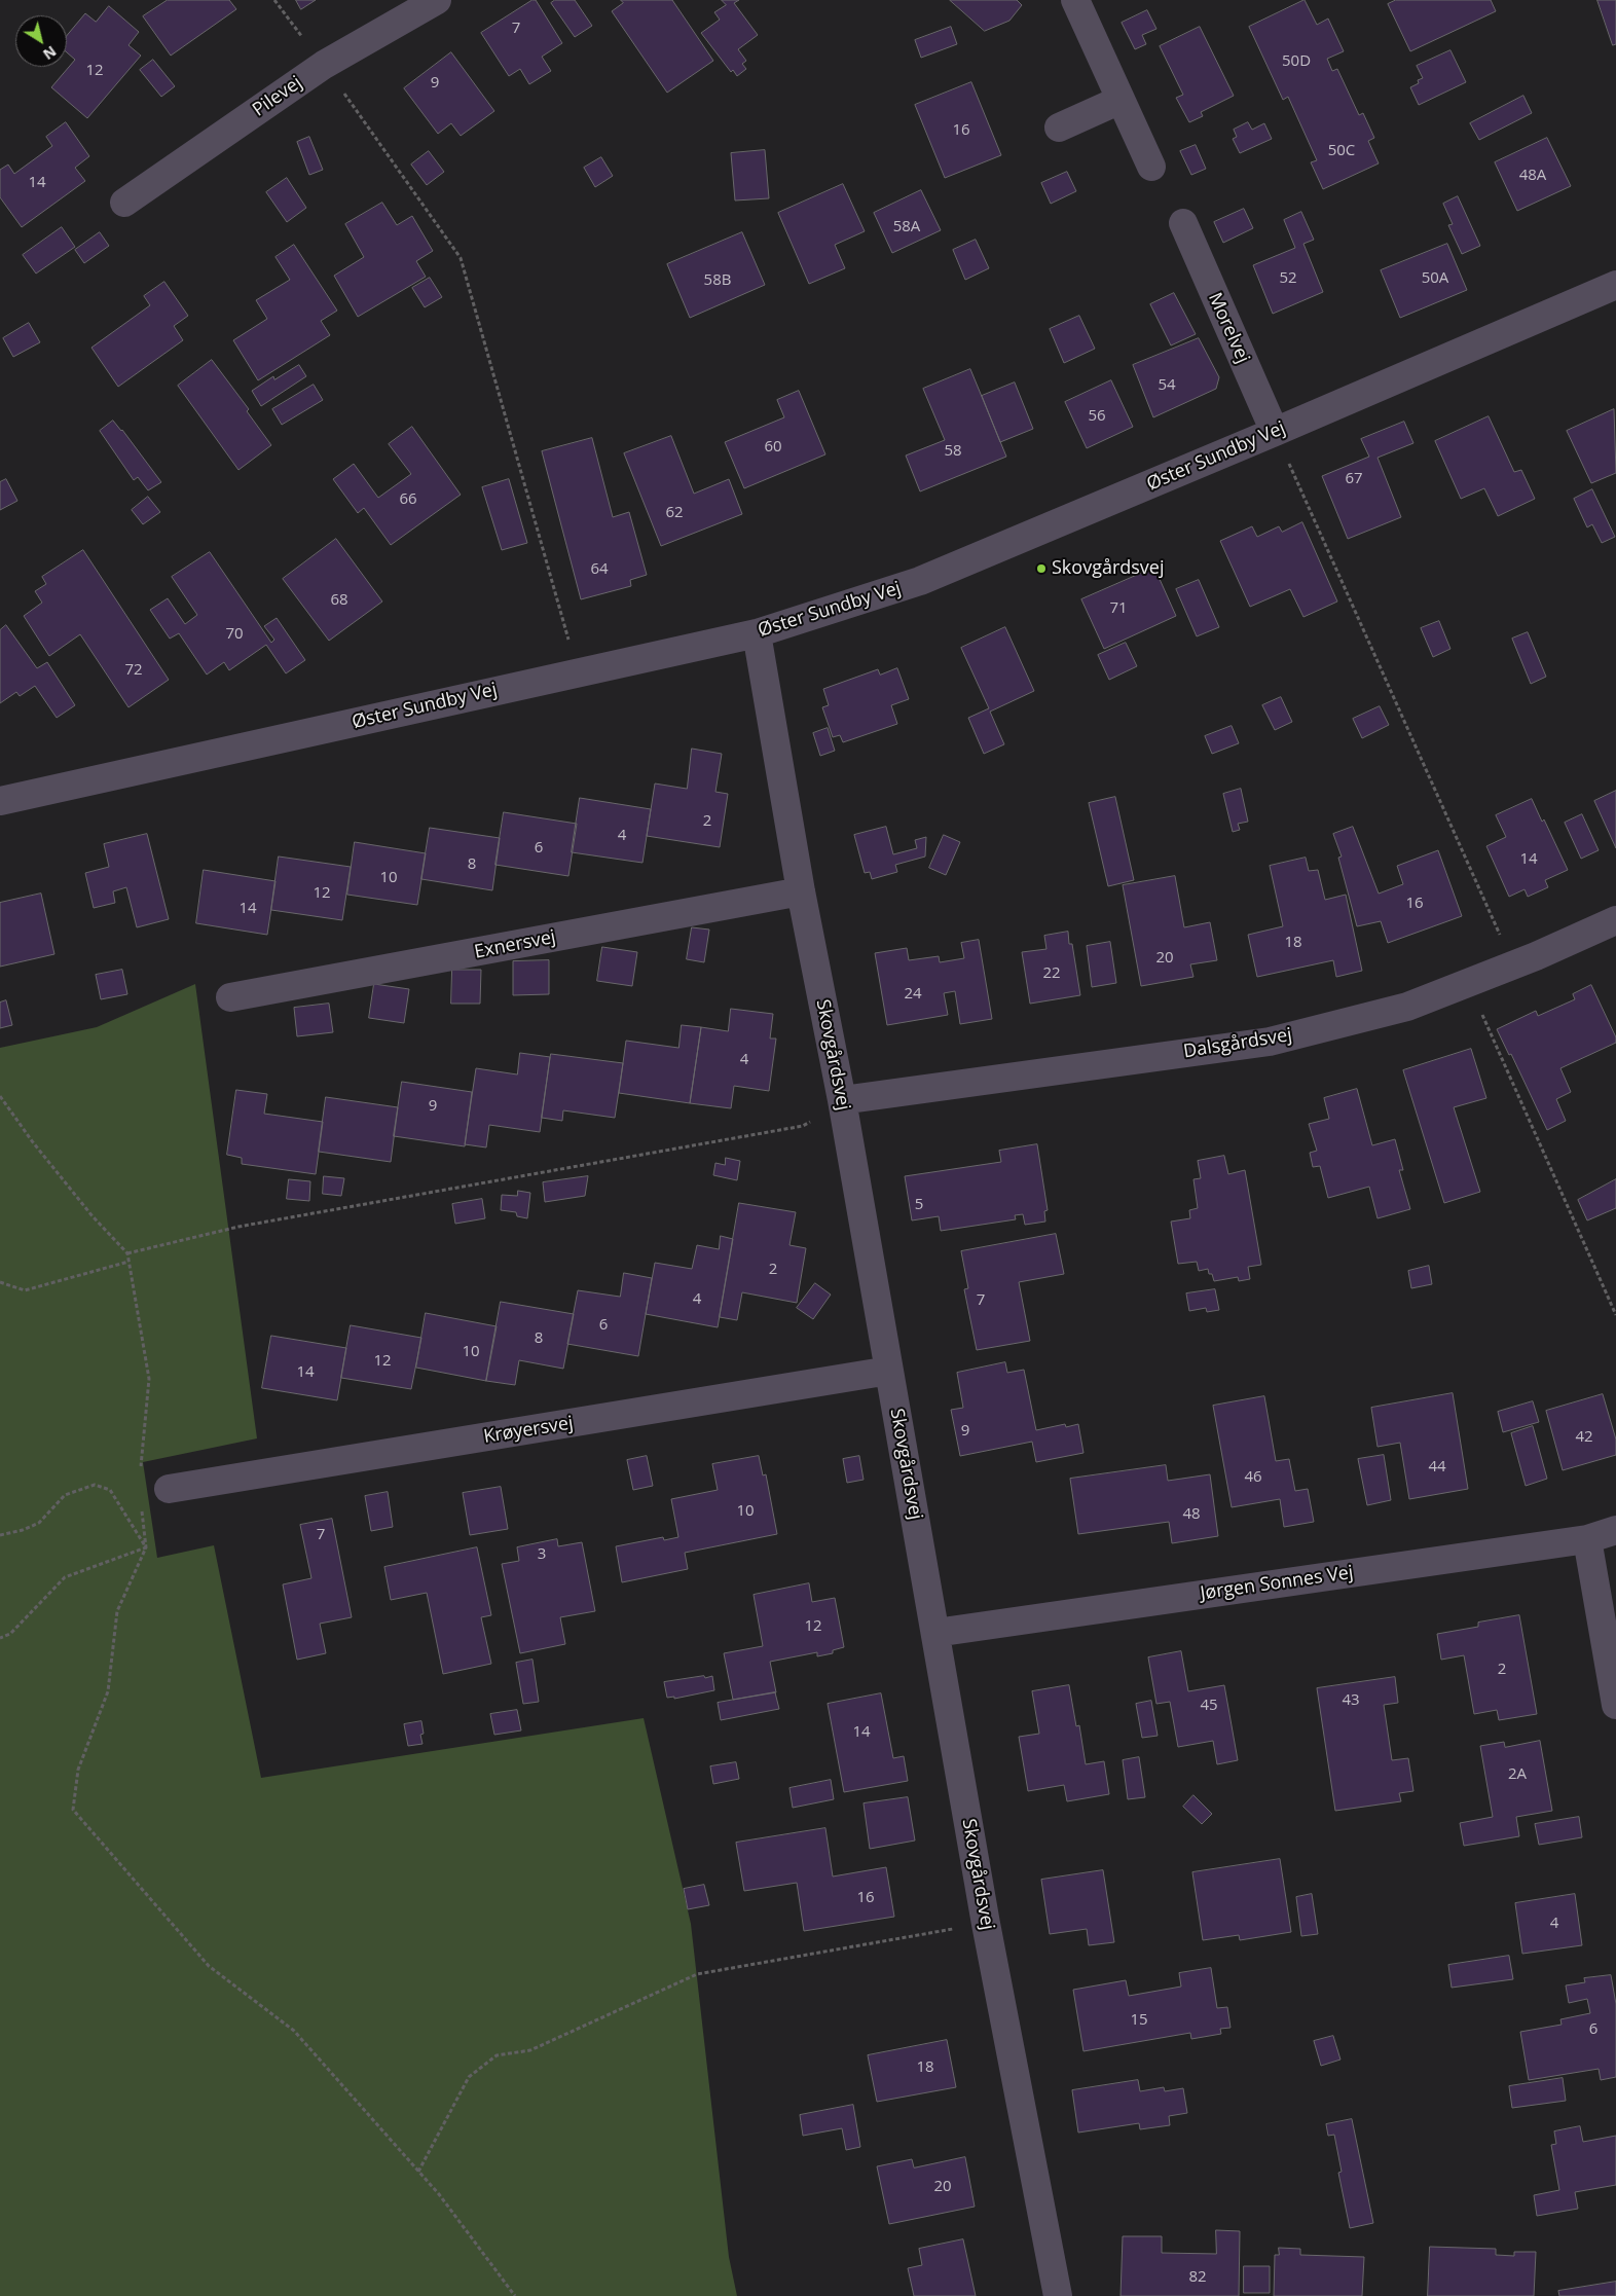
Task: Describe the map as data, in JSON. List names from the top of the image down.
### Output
{
  "streets": {
    "street": [
      "Pilevej",
      "Morelvej",
      "Øster Sundby Vej",
      "Exnersvej",
      "Dalsgårdsvej",
      "Skovgårdsvej",
      "Krøyersvej",
      "Jørgen Sonnes Vej"
    ]
  },
  "crossings": [
    ["Morelvej", "Øster Sundby Vej"],
    ["Øster Sundby Vej", "Skovgårdsvej"],
    ["Exnersvej", "Skovgårdsvej"],
    ["Dalsgårdsvej", "Skovgårdsvej"],
    ["Skovgårdsvej", "Krøyersvej"],
    ["Skovgårdsvej", "Jørgen Sonnes Vej"]
  ],
  "places": ["Skovgårdsvej"],
  "house_numbers": [
    "7",
    "50D",
    "12",
    "9",
    "16",
    "50C",
    "48A",
    "14",
    "58A",
    "52",
    "50A",
    "58B",
    "54",
    "56",
    "60",
    "58",
    "67",
    "66",
    "62",
    "64",
    "68",
    "71",
    "70",
    "72",
    "2",
    "4",
    "6",
    "14",
    "8",
    "10",
    "12",
    "16",
    "14",
    "18",
    "20",
    "22",
    "24",
    "4",
    "9",
    "5",
    "2",
    "4",
    "7",
    "6",
    "8",
    "10",
    "12",
    "14",
    "9",
    "42",
    "44",
    "46",
    "10",
    "48",
    "7",
    "3",
    "12",
    "2",
    "43",
    "45",
    "14",
    "2A",
    "16",
    "4",
    "15",
    "6",
    "18",
    "20",
    "82"
  ],
  "north": "bottom right"
}
